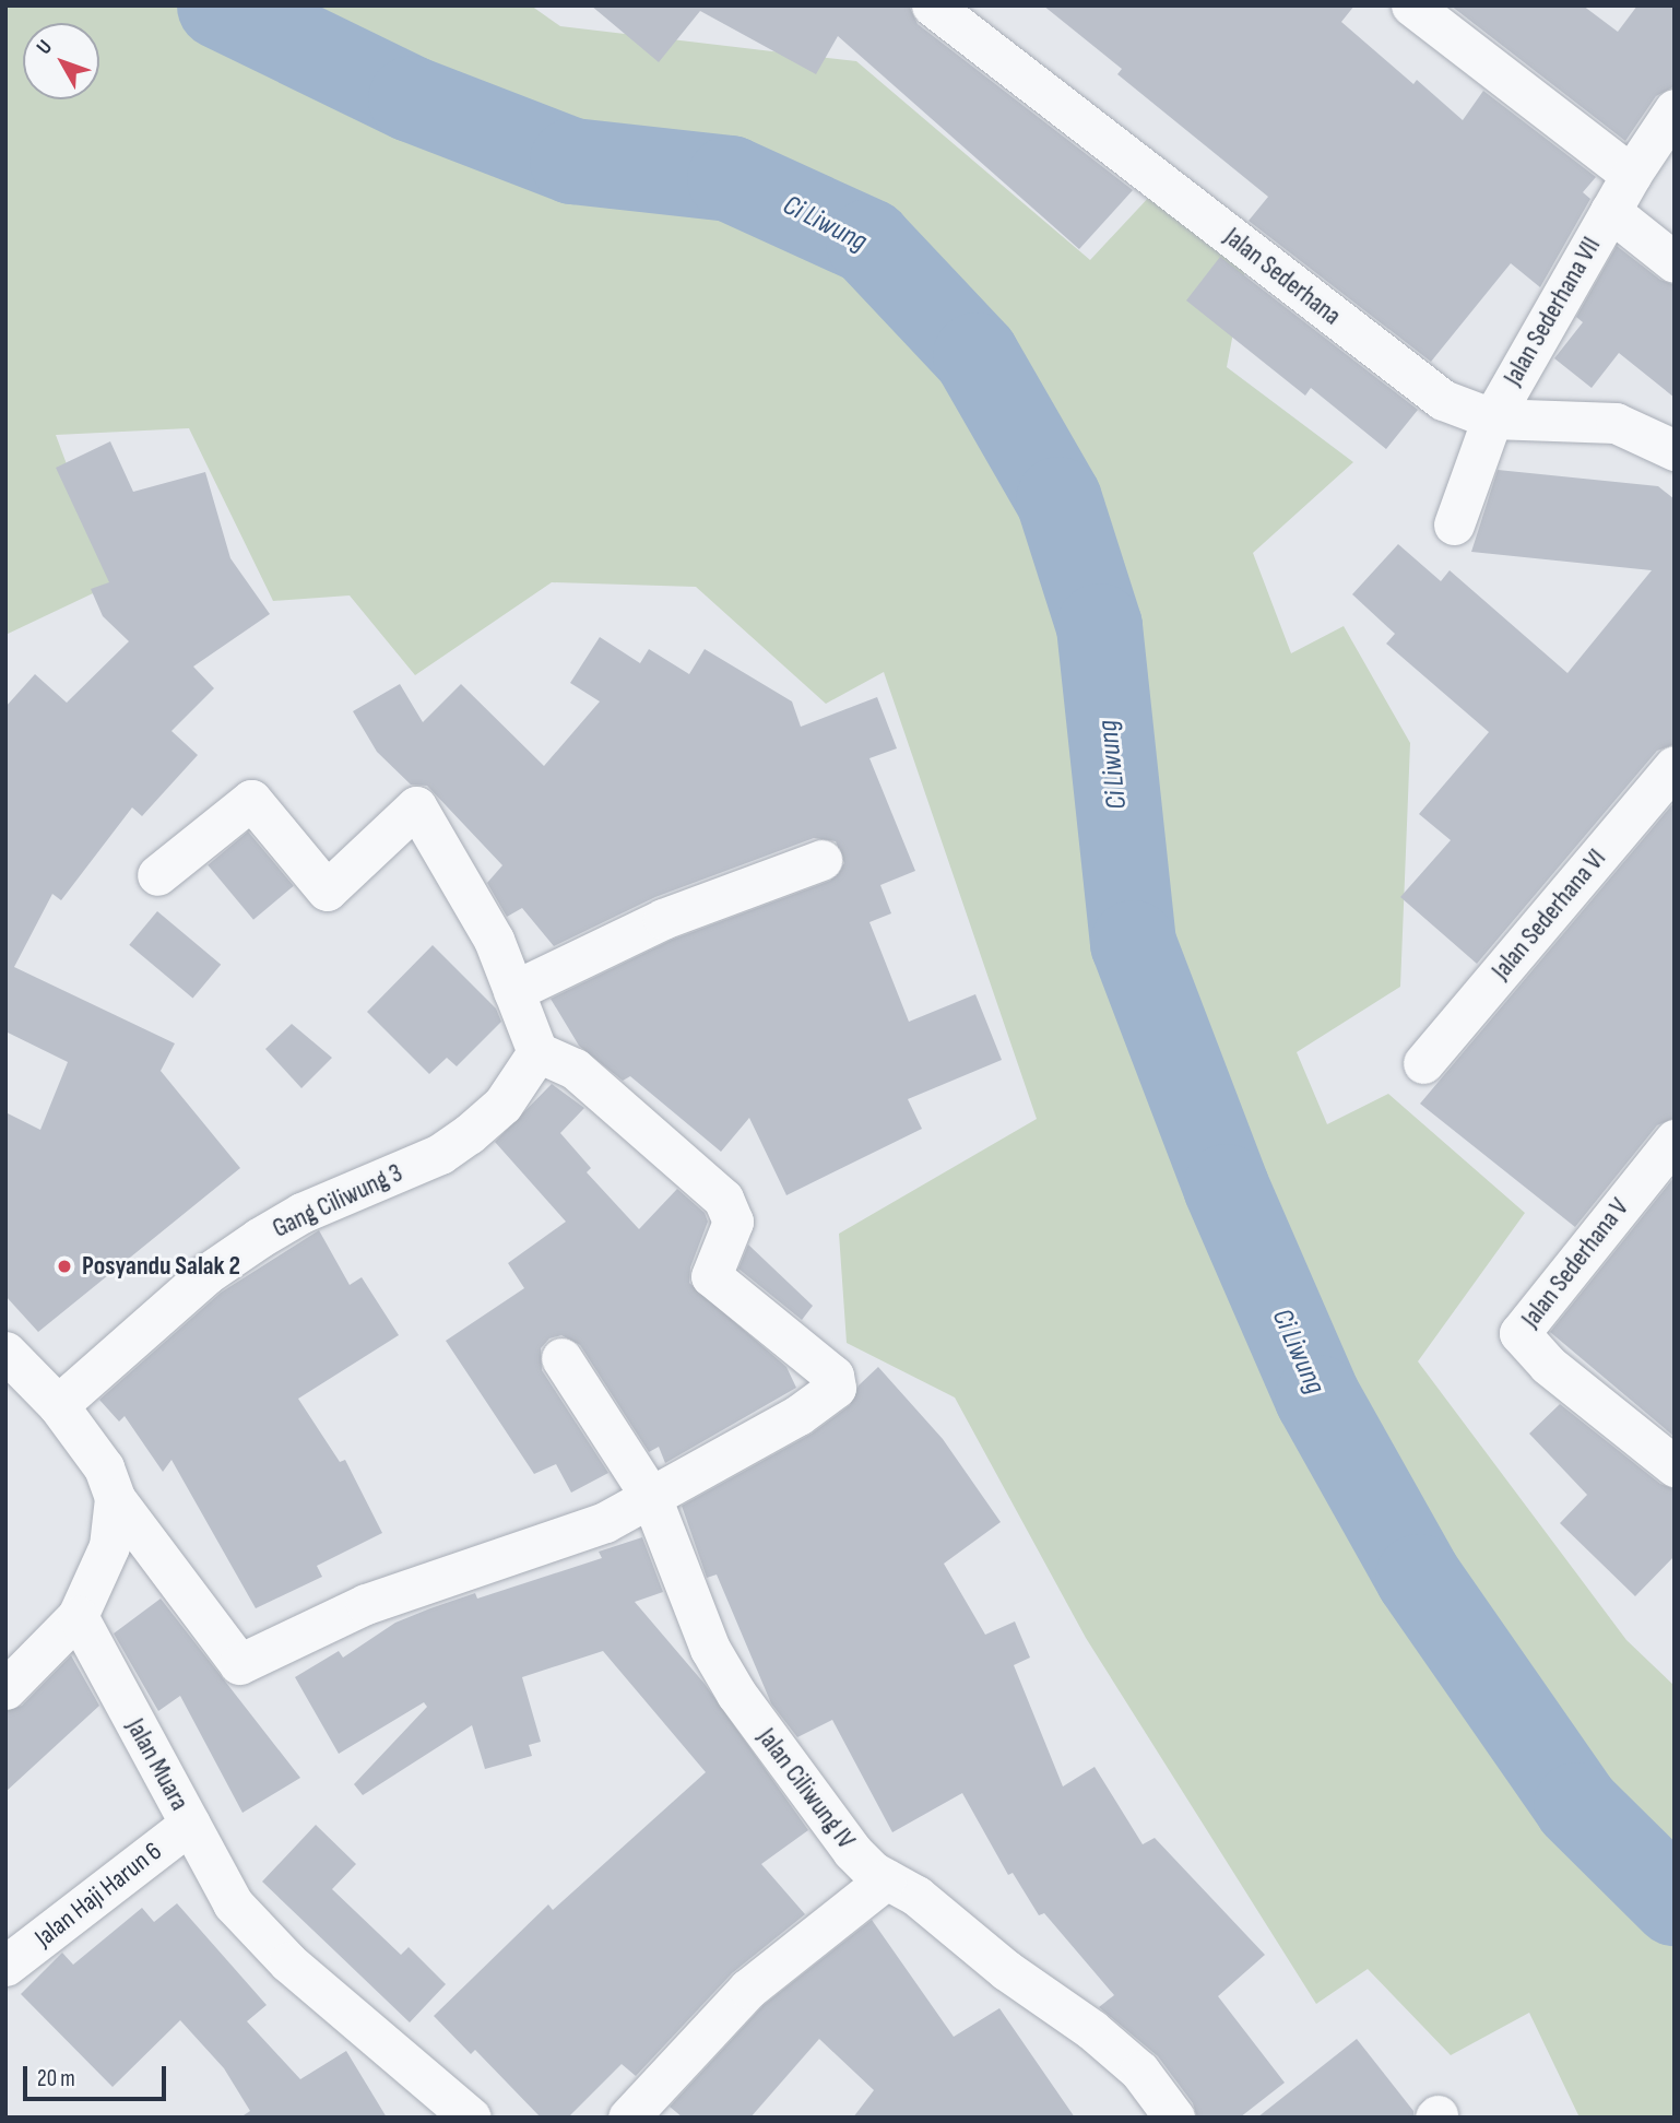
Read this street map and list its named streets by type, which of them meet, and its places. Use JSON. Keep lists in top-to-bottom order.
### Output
{
  "streets": {
    "street": [
      "Jalan Sederhana",
      "Jalan Sederhana VII",
      "Jalan Sederhana VI",
      "Gang Ciliwung 3",
      "Jalan Sederhana V",
      "Jalan Muara",
      "Jalan Ciliwung IV",
      "Jalan Haji Harun 6"
    ]
  },
  "crossings": [
    ["Jalan Sederhana", "Jalan Sederhana VII"],
    ["Jalan Muara", "Jalan Haji Harun 6"]
  ],
  "water": ["Ci Liwung"],
  "places": ["Posyandu Salak 2"],
  "scale_bar": "20 m",
  "north": "top left"
}
